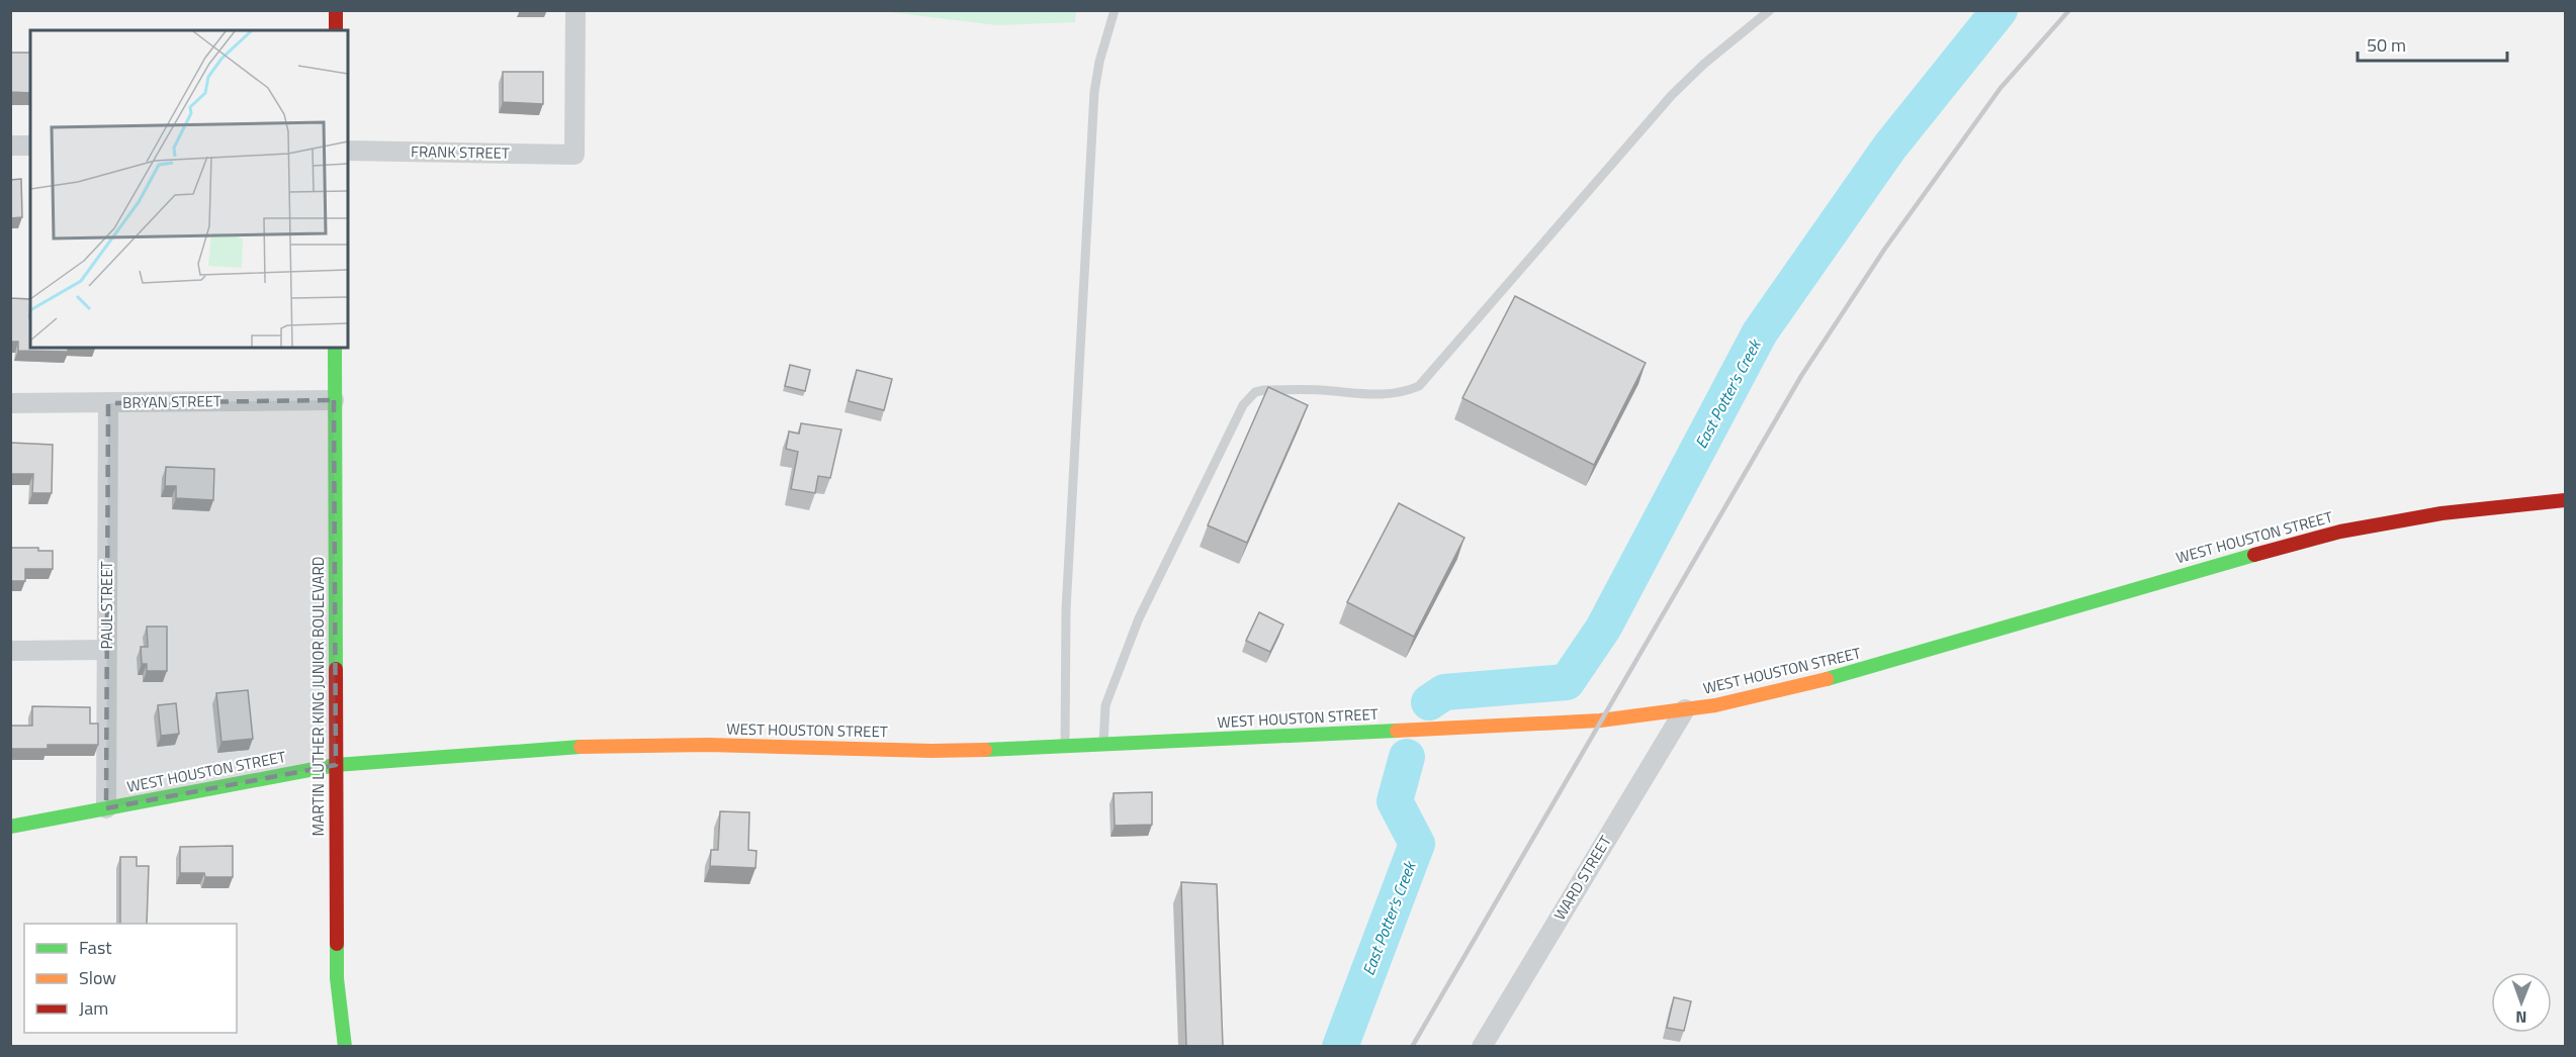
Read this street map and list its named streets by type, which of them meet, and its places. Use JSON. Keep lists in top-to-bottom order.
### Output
{
  "streets": {
    "street": [
      "FRANK STREET",
      "BRYAN STREET",
      "WEST HOUSTON STREET",
      "PAUL STREET",
      "MARTIN LUTHER KING JUNIOR BOULEVARD",
      "WARD STREET"
    ]
  },
  "crossings": [
    ["BRYAN STREET", "PAUL STREET"],
    ["BRYAN STREET", "MARTIN LUTHER KING JUNIOR BOULEVARD"],
    ["WEST HOUSTON STREET", "PAUL STREET"],
    ["WEST HOUSTON STREET", "MARTIN LUTHER KING JUNIOR BOULEVARD"],
    ["WEST HOUSTON STREET", "WARD STREET"]
  ],
  "water": ["East Potter's Creek"],
  "legend": ["Fast", "Slow", "Jam"],
  "scale_bar": "50 m",
  "north": "bottom"
}
